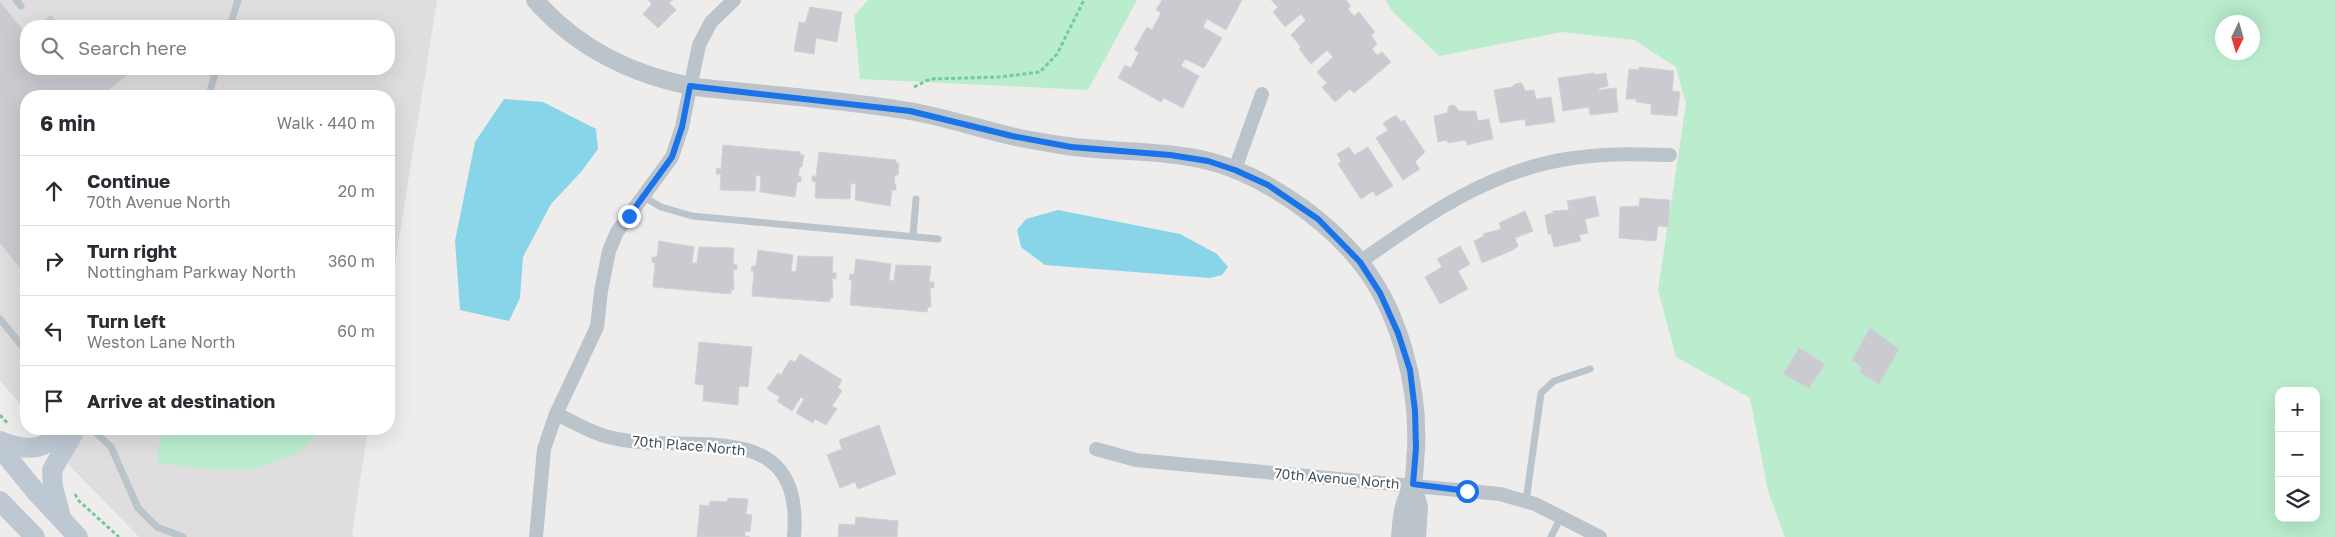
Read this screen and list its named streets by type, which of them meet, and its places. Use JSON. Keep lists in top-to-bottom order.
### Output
{
  "streets": {
    "street": ["70th Place North", "70th Avenue North"]
  },
  "north": "bottom",
  "page": {
    "search": "Search here",
    "heading": ["6 min", "Walk · 440 m"],
    "list": [
      ["Continue", "70th Avenue North", "20 m"],
      ["Turn right", "Nottingham Parkway North", "360 m"],
      ["Turn left", "Weston Lane North", "60 m"],
      "Arrive at destination"
    ],
    "map_buttons": ["+", "−"]
  }
}
